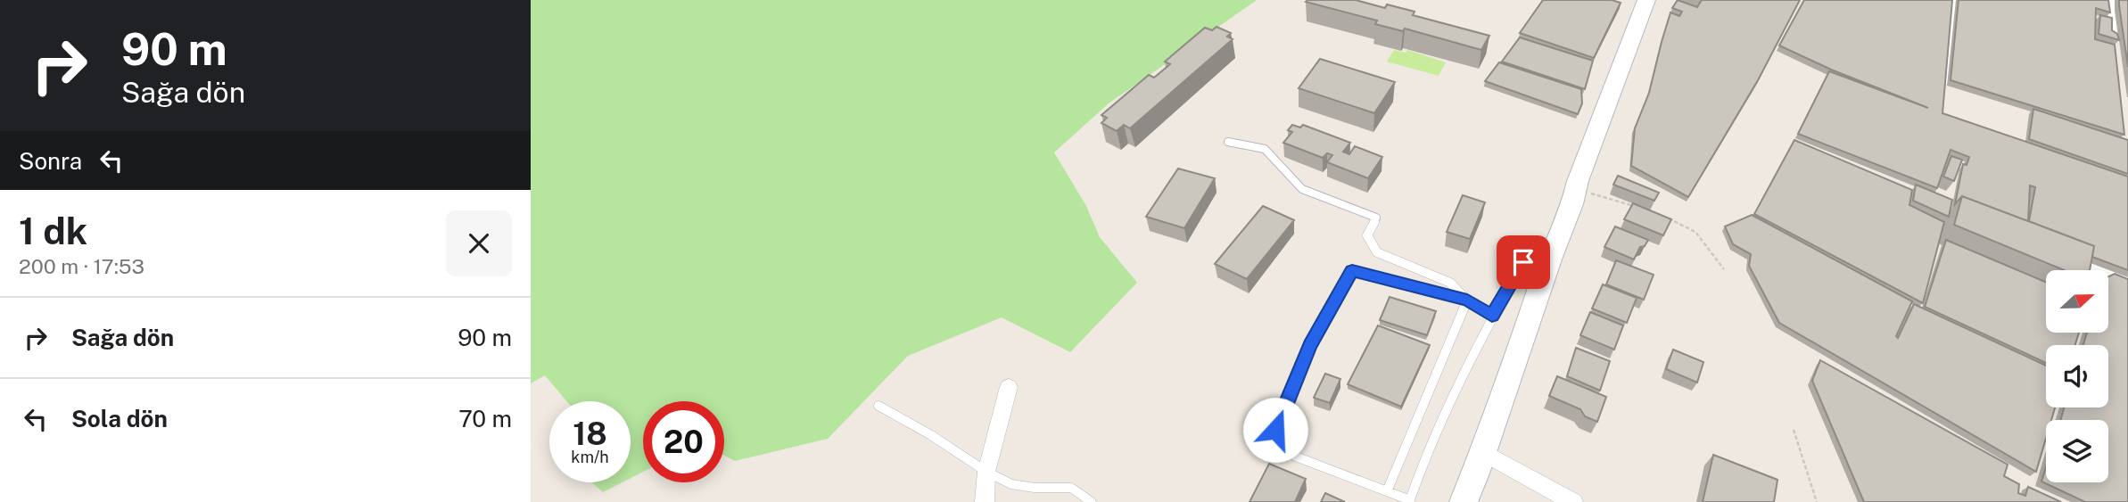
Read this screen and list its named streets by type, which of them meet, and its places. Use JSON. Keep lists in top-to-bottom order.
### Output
{
  "north": "right",
  "page": {
    "turn": ["90 m", "Sağa dön"],
    "then": "Sonra",
    "heading": ["1 dk", "200 m · 17:53"],
    "list": [
      {
        "name": "Sağa dön",
        "value": "90 m"
      },
      {
        "name": "Sola dön",
        "value": "70 m"
      }
    ],
    "speed": "18 km/h",
    "limit": "20"
  }
}
